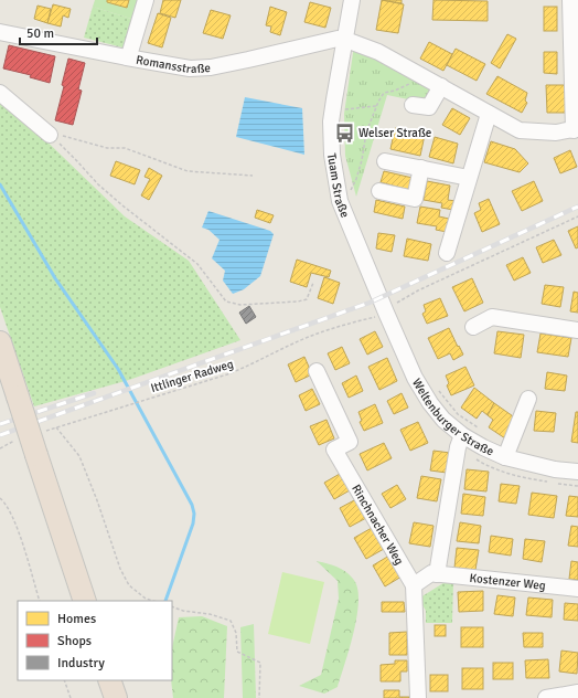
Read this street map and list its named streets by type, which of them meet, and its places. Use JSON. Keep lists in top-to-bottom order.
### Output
{
  "streets": {
    "street": [
      "Romansstraße",
      "Tuam Straße",
      "Weltenburger Straße",
      "Rinchnacher Weg",
      "Kostenzer Weg"
    ],
    "path": ["Ittlinger Radweg"]
  },
  "crossings": [
    ["Romansstraße", "Tuam Straße"],
    ["Tuam Straße", "Ittlinger Radweg"],
    ["Tuam Straße", "Weltenburger Straße"],
    ["Ittlinger Radweg", "Weltenburger Straße"],
    ["Rinchnacher Weg", "Kostenzer Weg"]
  ],
  "places": {
    "bus stop": ["Welser Straße"]
  },
  "legend": ["Homes", "Shops", "Industry"],
  "scale_bar": "50 m"
}
